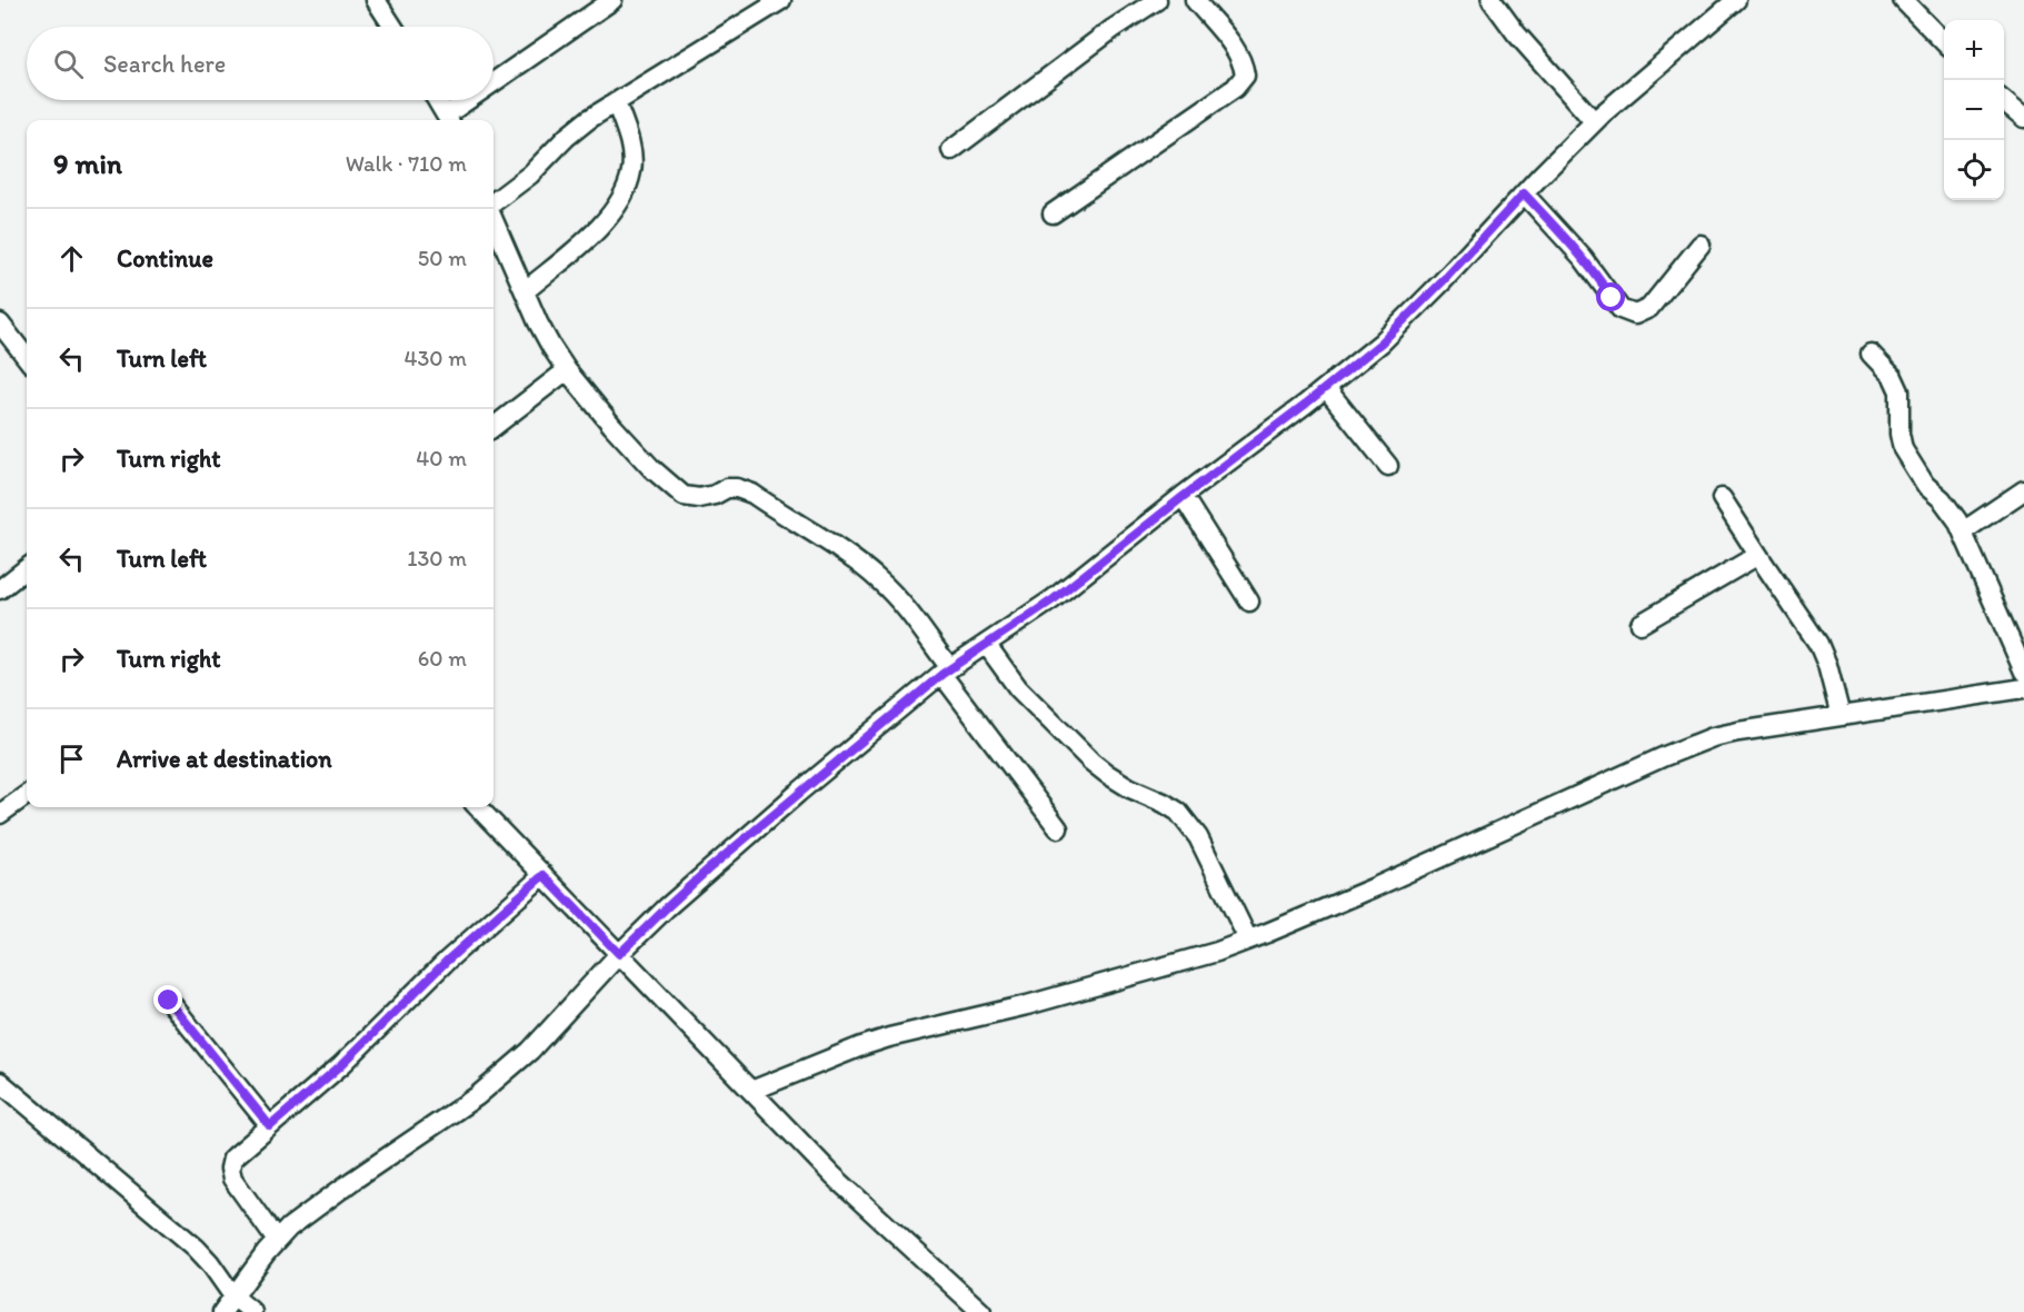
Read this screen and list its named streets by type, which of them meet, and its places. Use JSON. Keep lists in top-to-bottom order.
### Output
{
  "page": {
    "map_buttons": ["+", "−"],
    "search": "Search here",
    "heading": ["9 min", "Walk · 710 m"],
    "list": [
      ["Continue", "50 m"],
      ["Turn left", "430 m"],
      ["Turn right", "40 m"],
      ["Turn left", "130 m"],
      ["Turn right", "60 m"],
      "Arrive at destination"
    ]
  }
}
